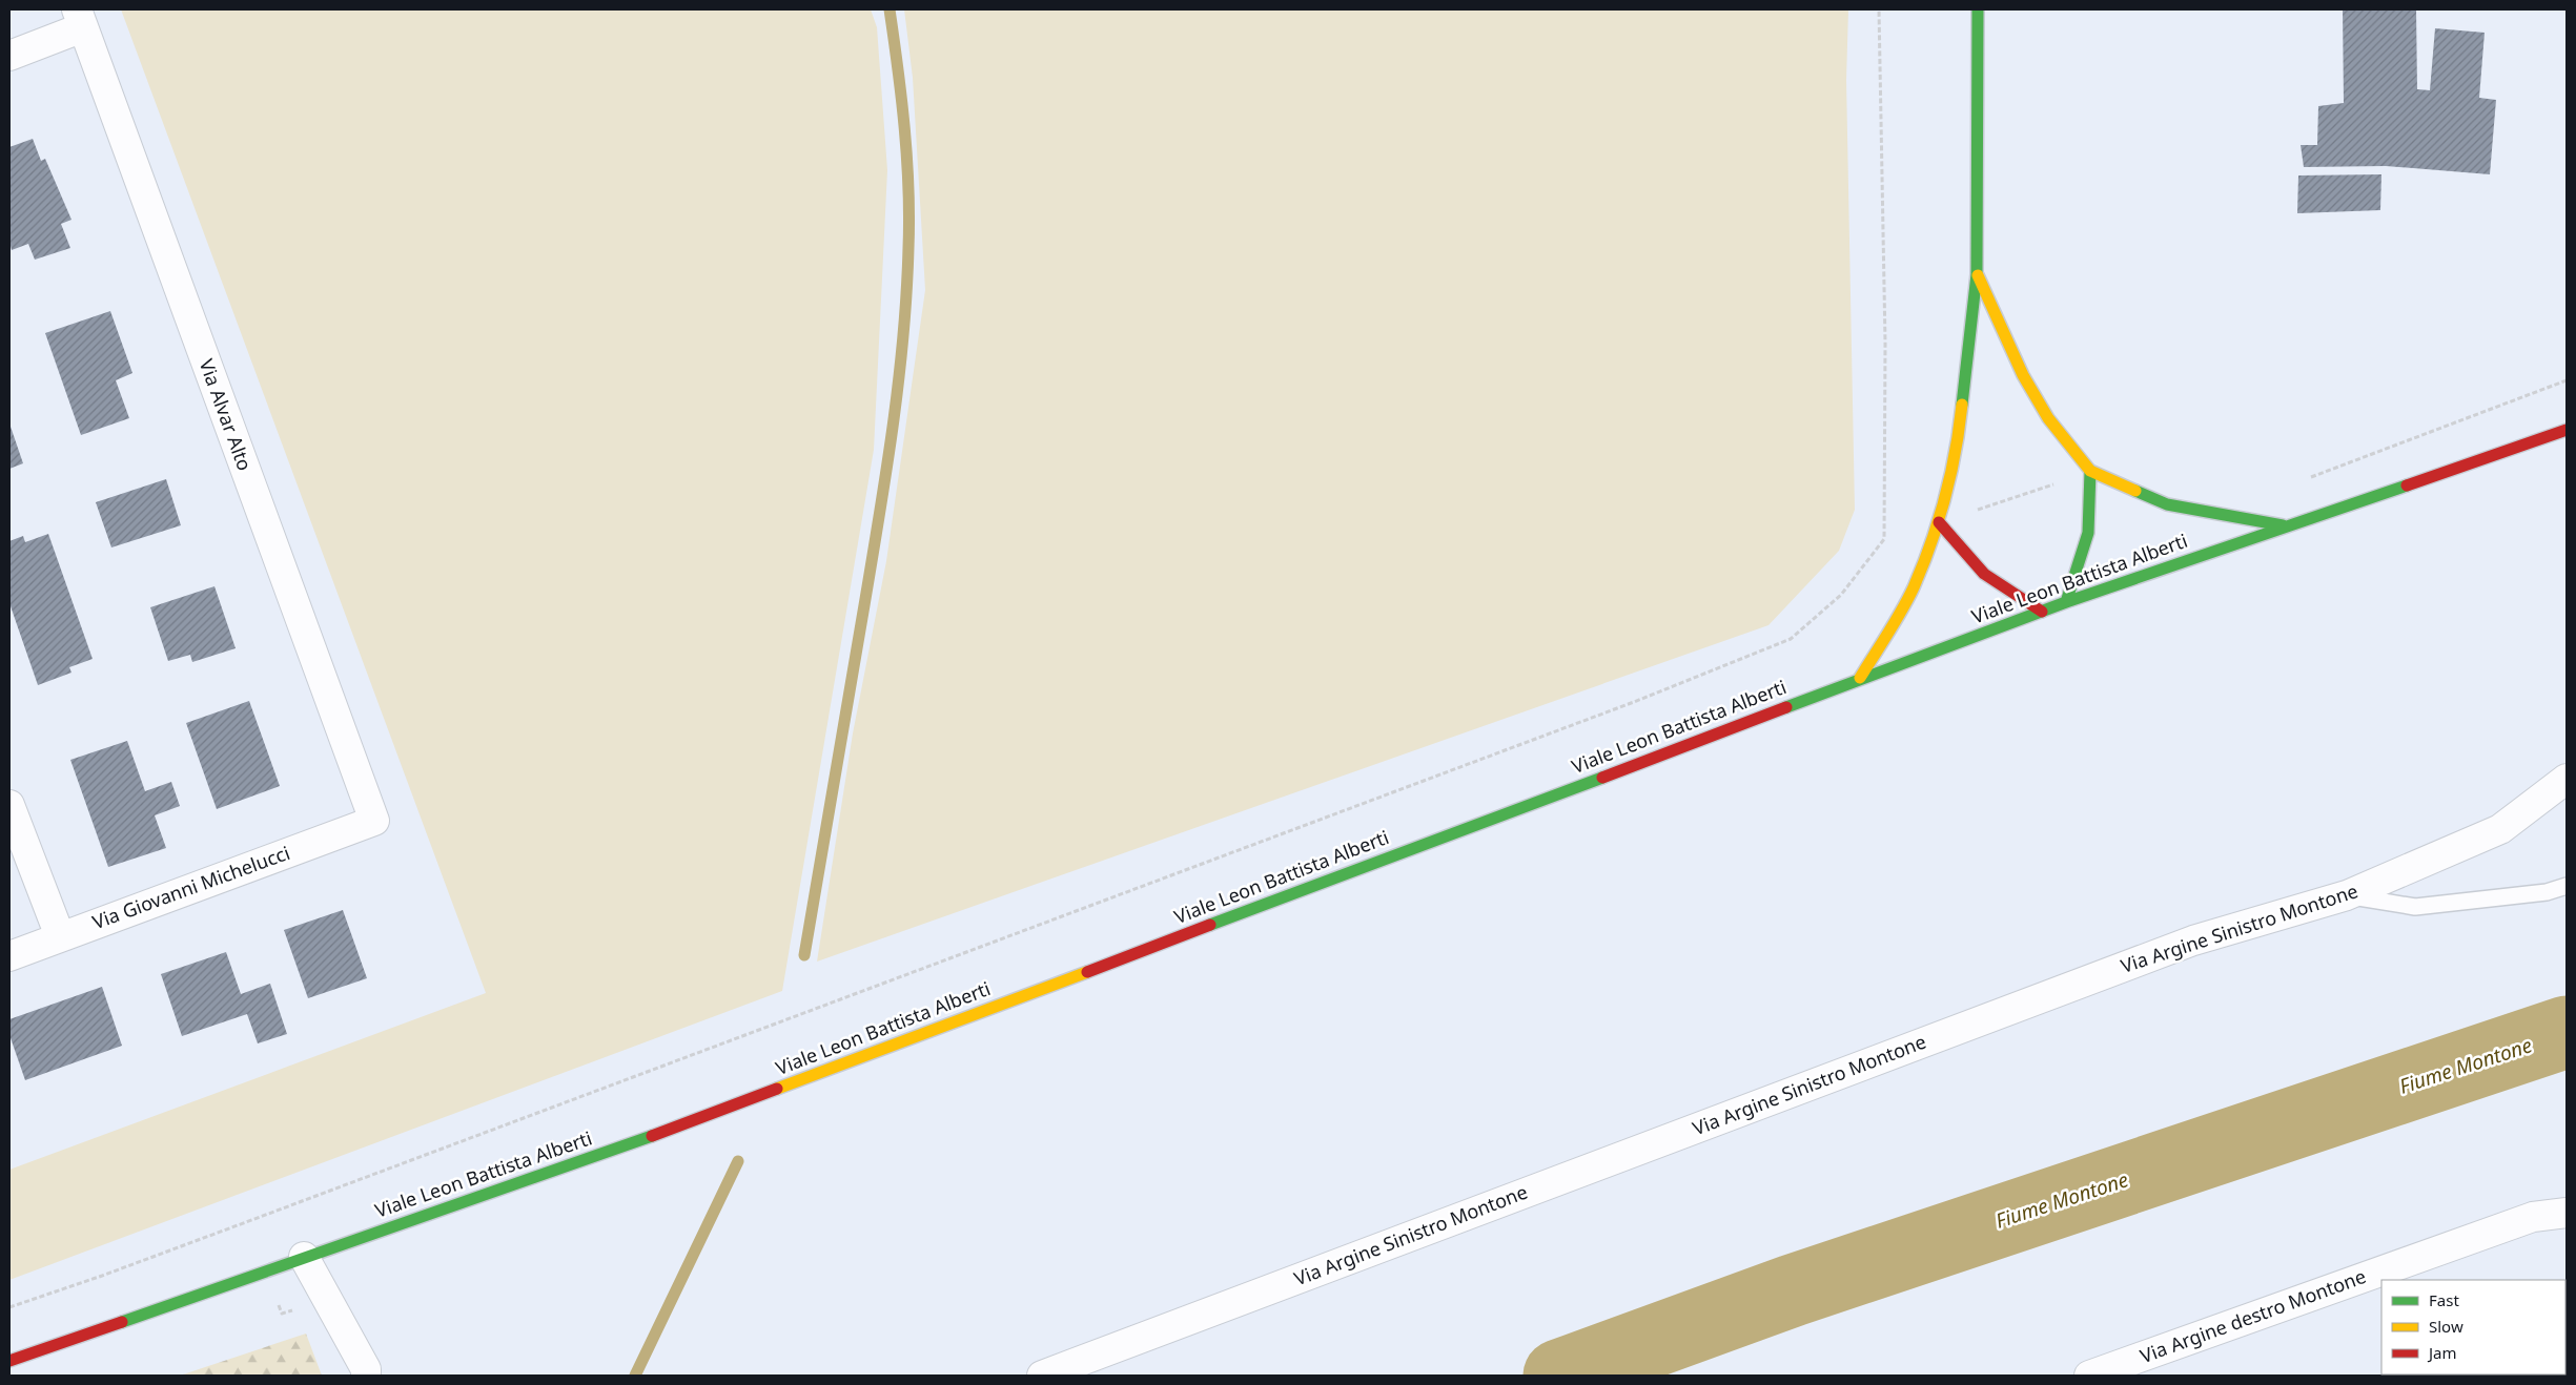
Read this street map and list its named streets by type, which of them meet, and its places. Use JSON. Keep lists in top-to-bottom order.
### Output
{
  "streets": {
    "main road": ["Viale Leon Battista Alberti"],
    "street": [
      "Via Alvar Alto",
      "Via Giovanni Michelucci",
      "Via Argine Sinistro Montone",
      "Via Argine destro Montone"
    ]
  },
  "crossings": [
    ["Via Alvar Alto", "Via Giovanni Michelucci"]
  ],
  "water": ["Fiume Montone"],
  "legend": ["Fast", "Slow", "Jam"]
}
